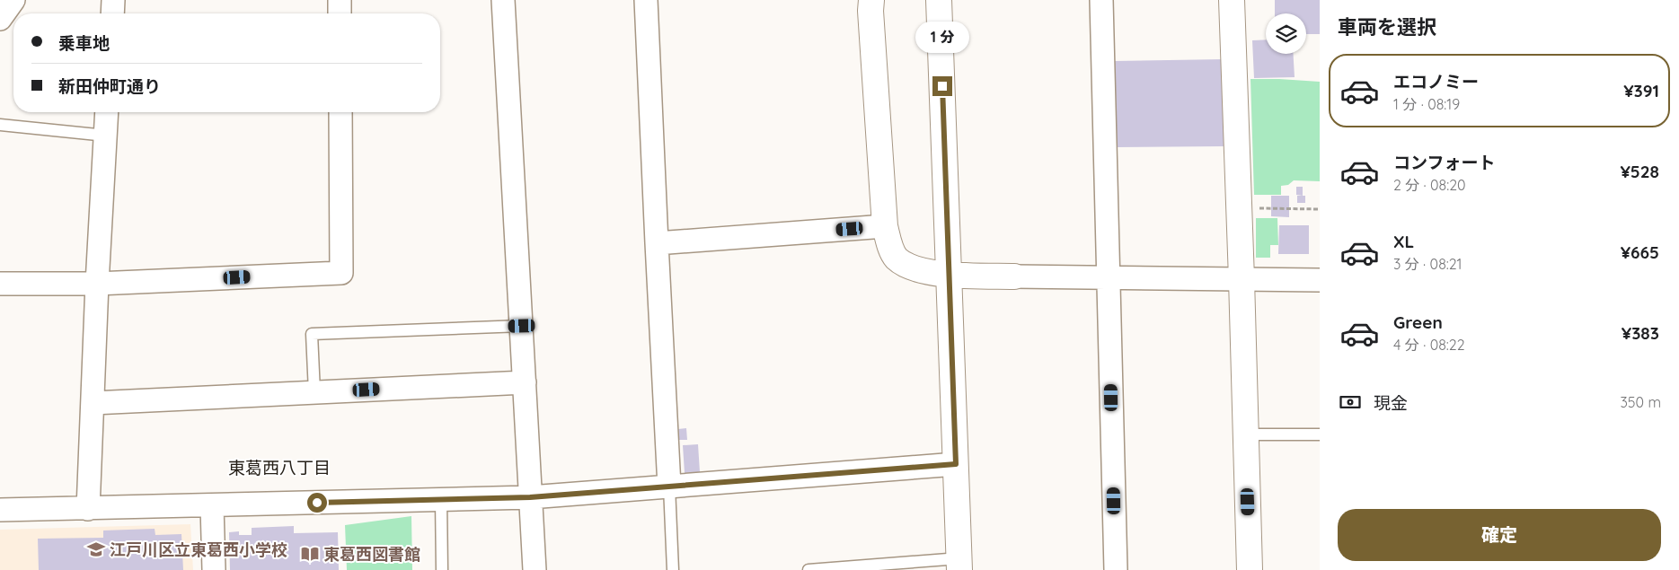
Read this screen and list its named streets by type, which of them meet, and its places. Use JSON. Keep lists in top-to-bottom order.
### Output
{
  "districts": ["東葛西八丁目"],
  "places": {
    "school or university": ["江戸川区立東葛西小学校"],
    "library": ["東葛西図書館"]
  },
  "page": {
    "heading": "車両を選択",
    "banner": ["乗車地", "新田仲町通り"],
    "bubble": "1 分",
    "list": [
      {
        "name": "エコノミー",
        "note": "1 分 · 08:19",
        "value": "¥391"
      },
      {
        "name": "コンフォート",
        "note": "2 分 · 08:20",
        "value": "¥528"
      },
      {
        "name": "XL",
        "note": "3 分 · 08:21",
        "value": "¥665"
      },
      {
        "name": "Green",
        "note": "4 分 · 08:22",
        "value": "¥383"
      }
    ],
    "pay": ["現金", "350 m"],
    "buttons": "確定"
  }
}
